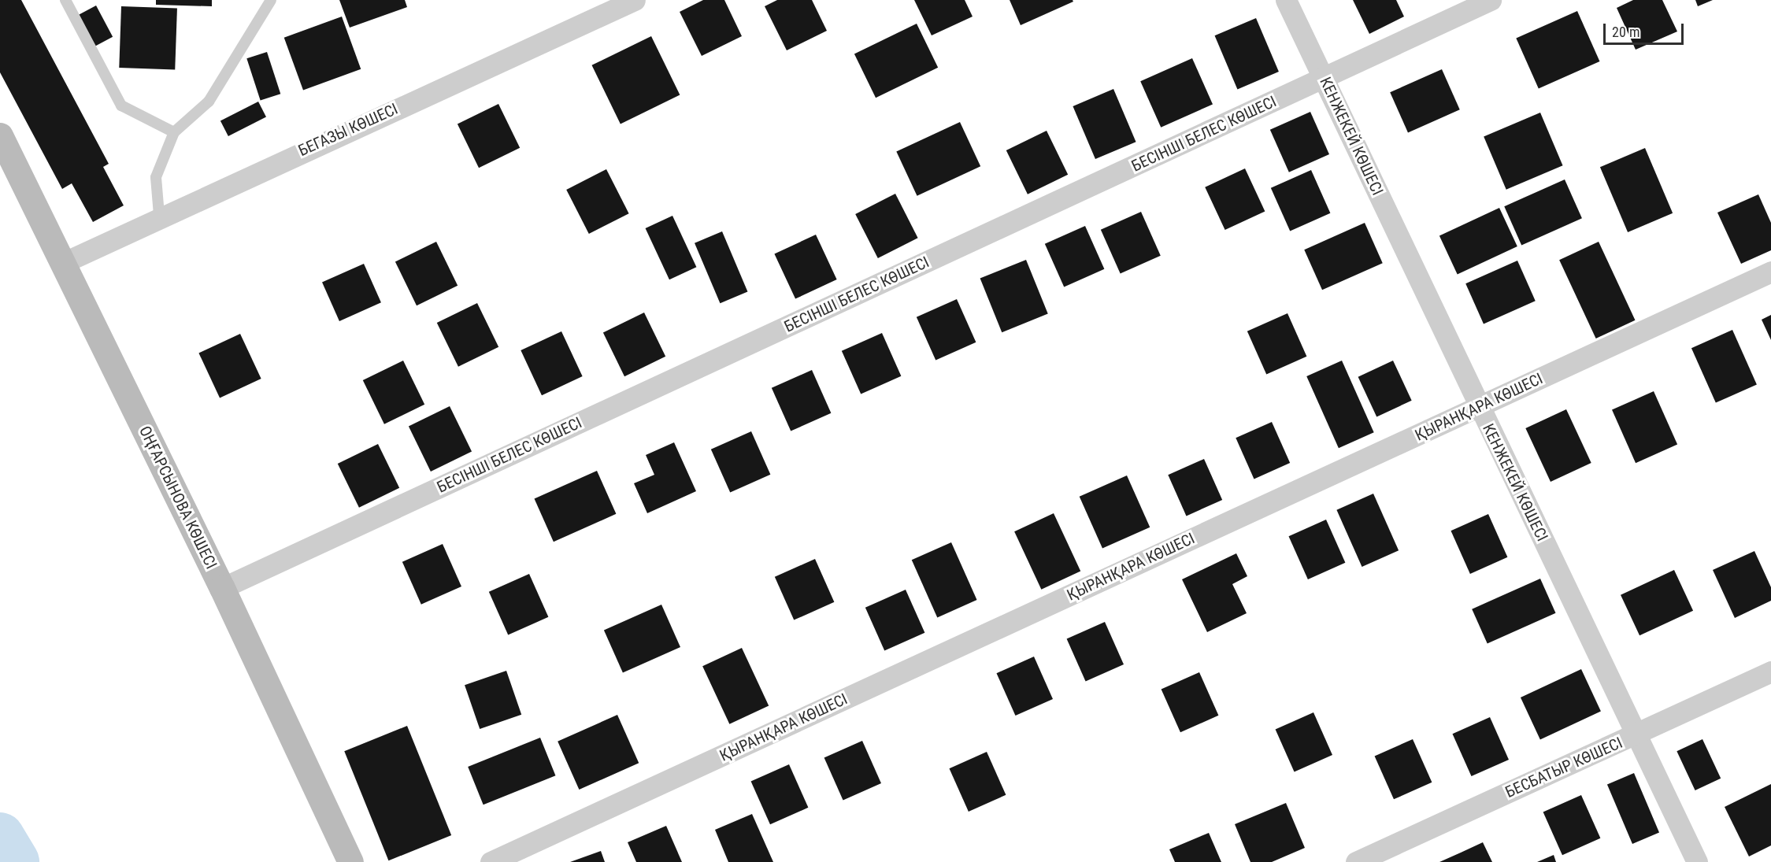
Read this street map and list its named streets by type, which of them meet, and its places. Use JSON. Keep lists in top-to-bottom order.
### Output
{
  "streets": {
    "main road": ["ОҢҒАРСЫНОВА КӨШЕСІ"],
    "street": [
      "БЕГАЗЫ КӨШЕСІ",
      "БЕСІНШІ БЕЛЕС КӨШЕСІ",
      "КЕНЖЕКЕЙ КӨШЕСІ",
      "ҚЫРАНҚАРА КӨШЕСІ",
      "БЕСБАТЫР КӨШЕСІ"
    ]
  },
  "crossings": [
    ["БЕГАЗЫ КӨШЕСІ", "ОҢҒАРСЫНОВА КӨШЕСІ"],
    ["БЕСІНШІ БЕЛЕС КӨШЕСІ", "КЕНЖЕКЕЙ КӨШЕСІ"],
    ["БЕСІНШІ БЕЛЕС КӨШЕСІ", "ОҢҒАРСЫНОВА КӨШЕСІ"],
    ["КЕНЖЕКЕЙ КӨШЕСІ", "ҚЫРАНҚАРА КӨШЕСІ"],
    ["КЕНЖЕКЕЙ КӨШЕСІ", "БЕСБАТЫР КӨШЕСІ"]
  ],
  "scale_bar": "20 m"
}
